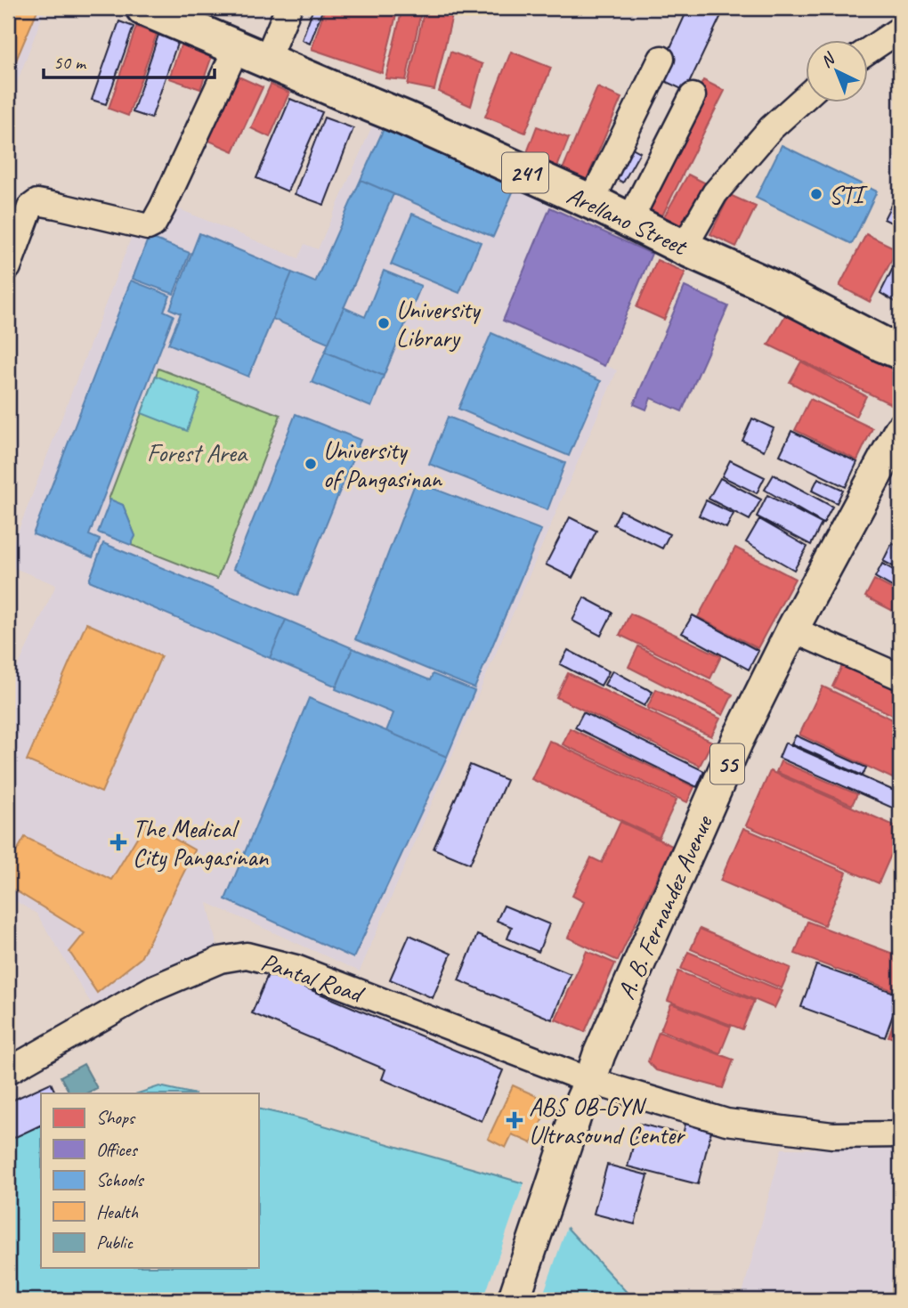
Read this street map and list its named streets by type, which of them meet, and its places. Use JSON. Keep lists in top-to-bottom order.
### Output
{
  "streets": {
    "highway": ["241", "Arellano Street"],
    "main road": ["55", "A. B. Fernandez Avenue"],
    "street": ["Pantal Road"]
  },
  "crossings": [
    ["A. B. Fernandez Avenue", "Pantal Road"]
  ],
  "parks": ["Forest Area"],
  "places": {
    "other": ["STI", "University Library", "University of Pangasinan"],
    "health": ["The Medical City Pangasinan", "ABS OB-GYN Ultrasound Center"]
  },
  "legend": [
    "Shops",
    "Offices",
    "Schools",
    "Health",
    "Public"
  ],
  "scale_bar": "50 m",
  "north": "top left"
}
